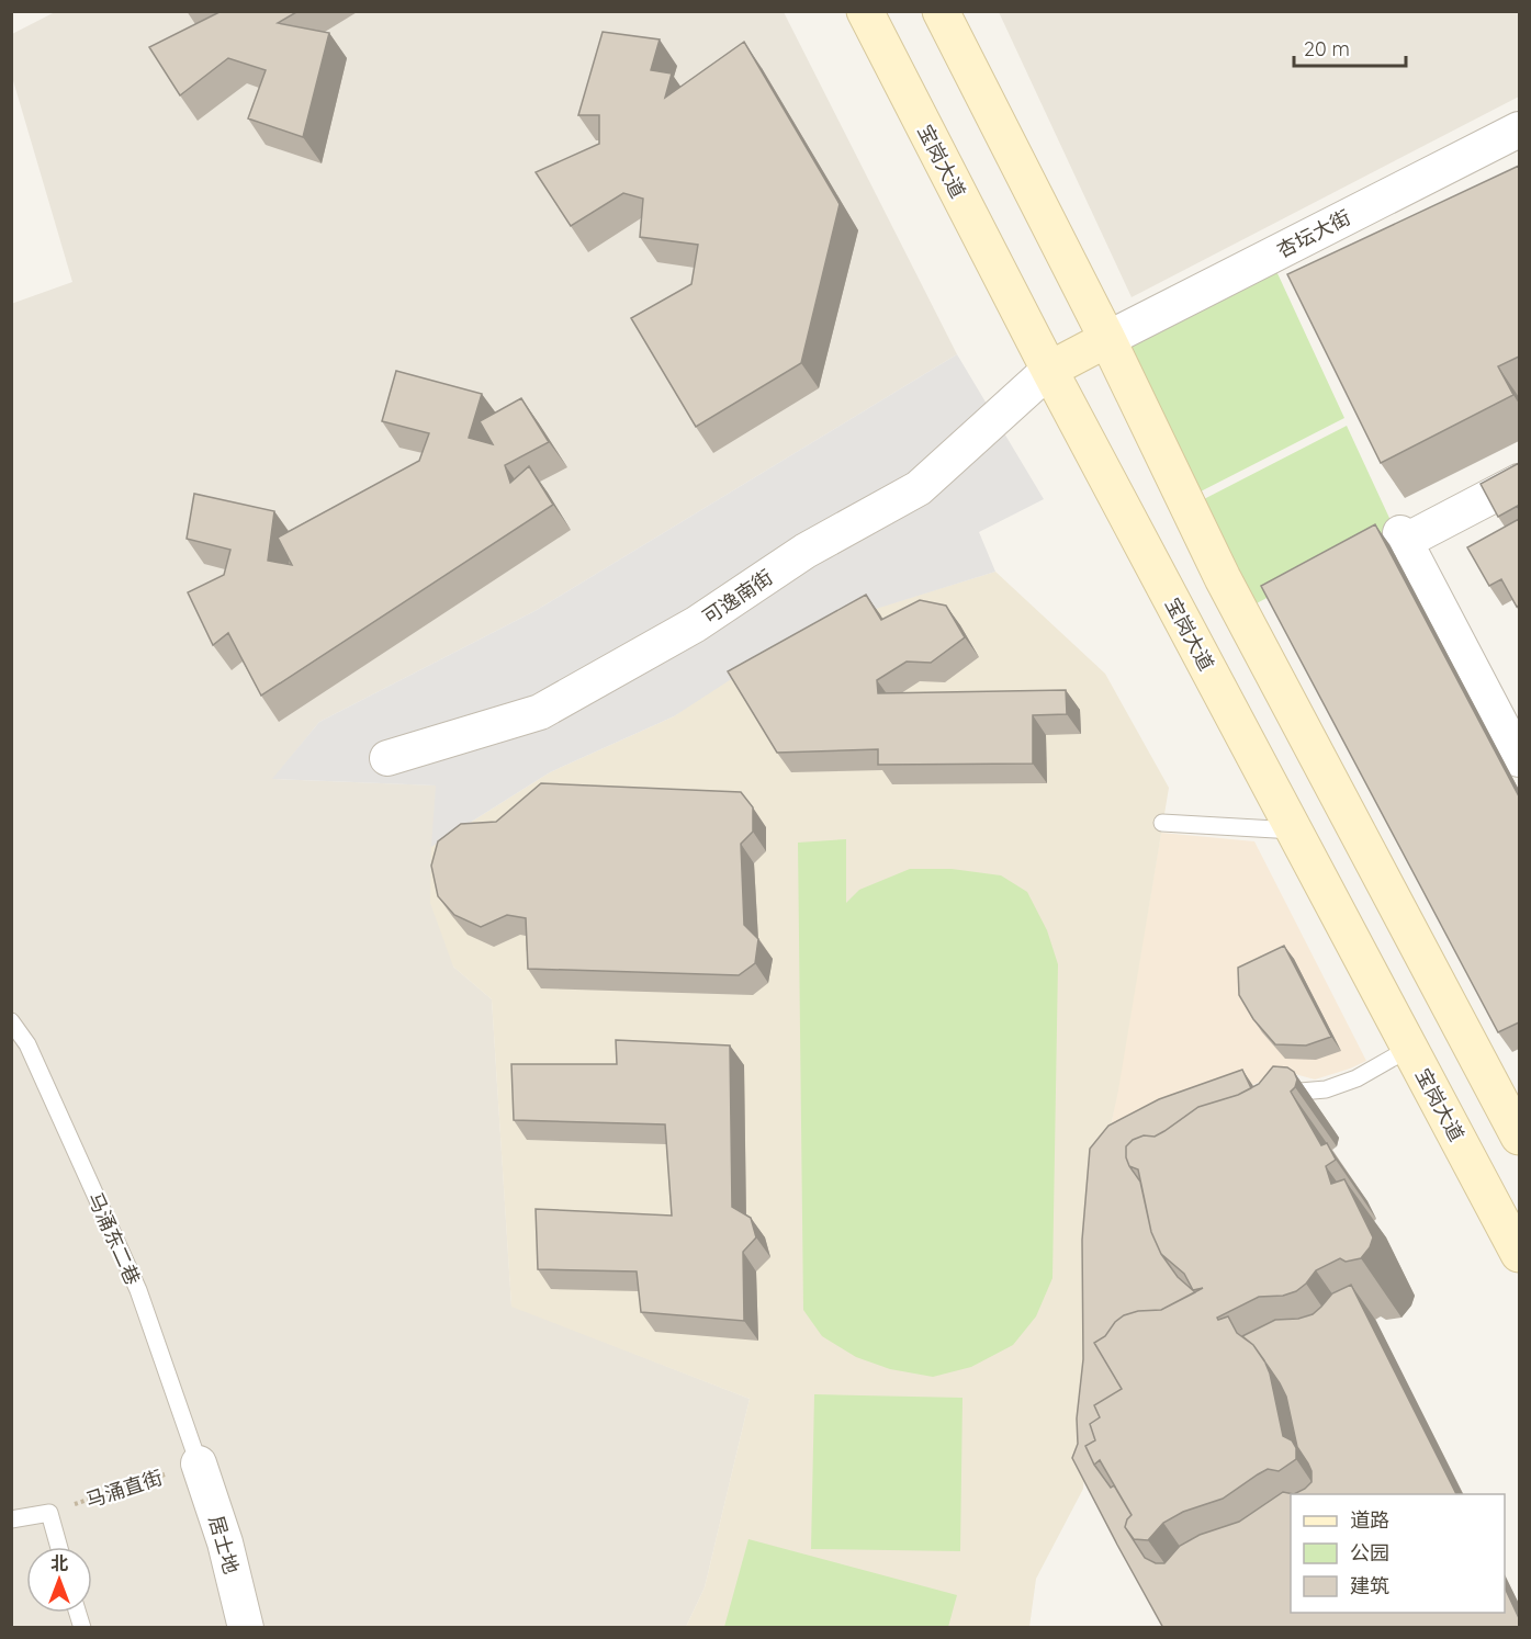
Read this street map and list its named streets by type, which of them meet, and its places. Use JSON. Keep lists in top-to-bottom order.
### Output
{
  "streets": {
    "main road": ["宝岗大道"],
    "street": ["杏坛大街", "可逸南街", "居士地"],
    "lane": ["马涌东二巷"],
    "path": ["马涌直街"]
  },
  "crossings": [
    ["宝岗大道", "可逸南街"],
    ["马涌东二巷", "马涌直街"],
    ["马涌东二巷", "居士地"],
    ["马涌直街", "居士地"]
  ],
  "legend": ["道路", "公园", "建筑"],
  "scale_bar": "20 m",
  "north": "top"
}
